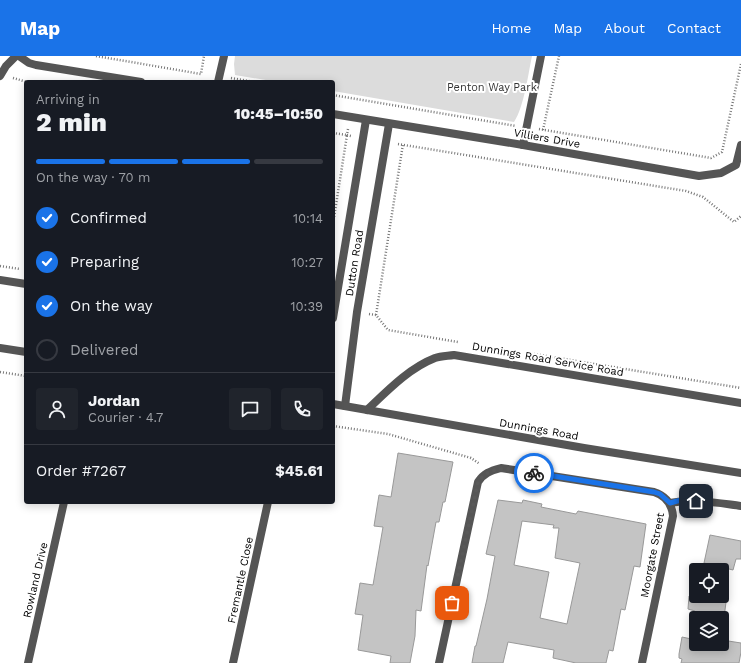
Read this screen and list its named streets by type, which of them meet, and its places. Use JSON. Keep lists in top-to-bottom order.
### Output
{
  "streets": {
    "street": [
      "Villiers Drive",
      "Dutton Road",
      "Dunnings Road Service Road",
      "Dunnings Road",
      "Moorgate Street",
      "Rowland Drive",
      "Fremantle Close"
    ]
  },
  "crossings": [
    ["Villiers Drive", "Dutton Road"],
    ["Dutton Road", "Dunnings Road"],
    ["Dunnings Road Service Road", "Dunnings Road"]
  ],
  "parks": ["Penton Way Park"],
  "page": {
    "header": "Map",
    "nav": [
      "Home",
      "Map",
      "About",
      "Contact"
    ],
    "heading": ["2 min", "Arriving in", "10:45–10:50"],
    "panel": [
      "Jordan",
      "Courier · 4.7",
      "Order #7267",
      "$45.61"
    ],
    "bar": "On the way · 70 m",
    "list": [
      ["Confirmed", "10:14"],
      ["Preparing", "10:27"],
      ["On the way", "10:39"],
      "Delivered"
    ]
  }
}
